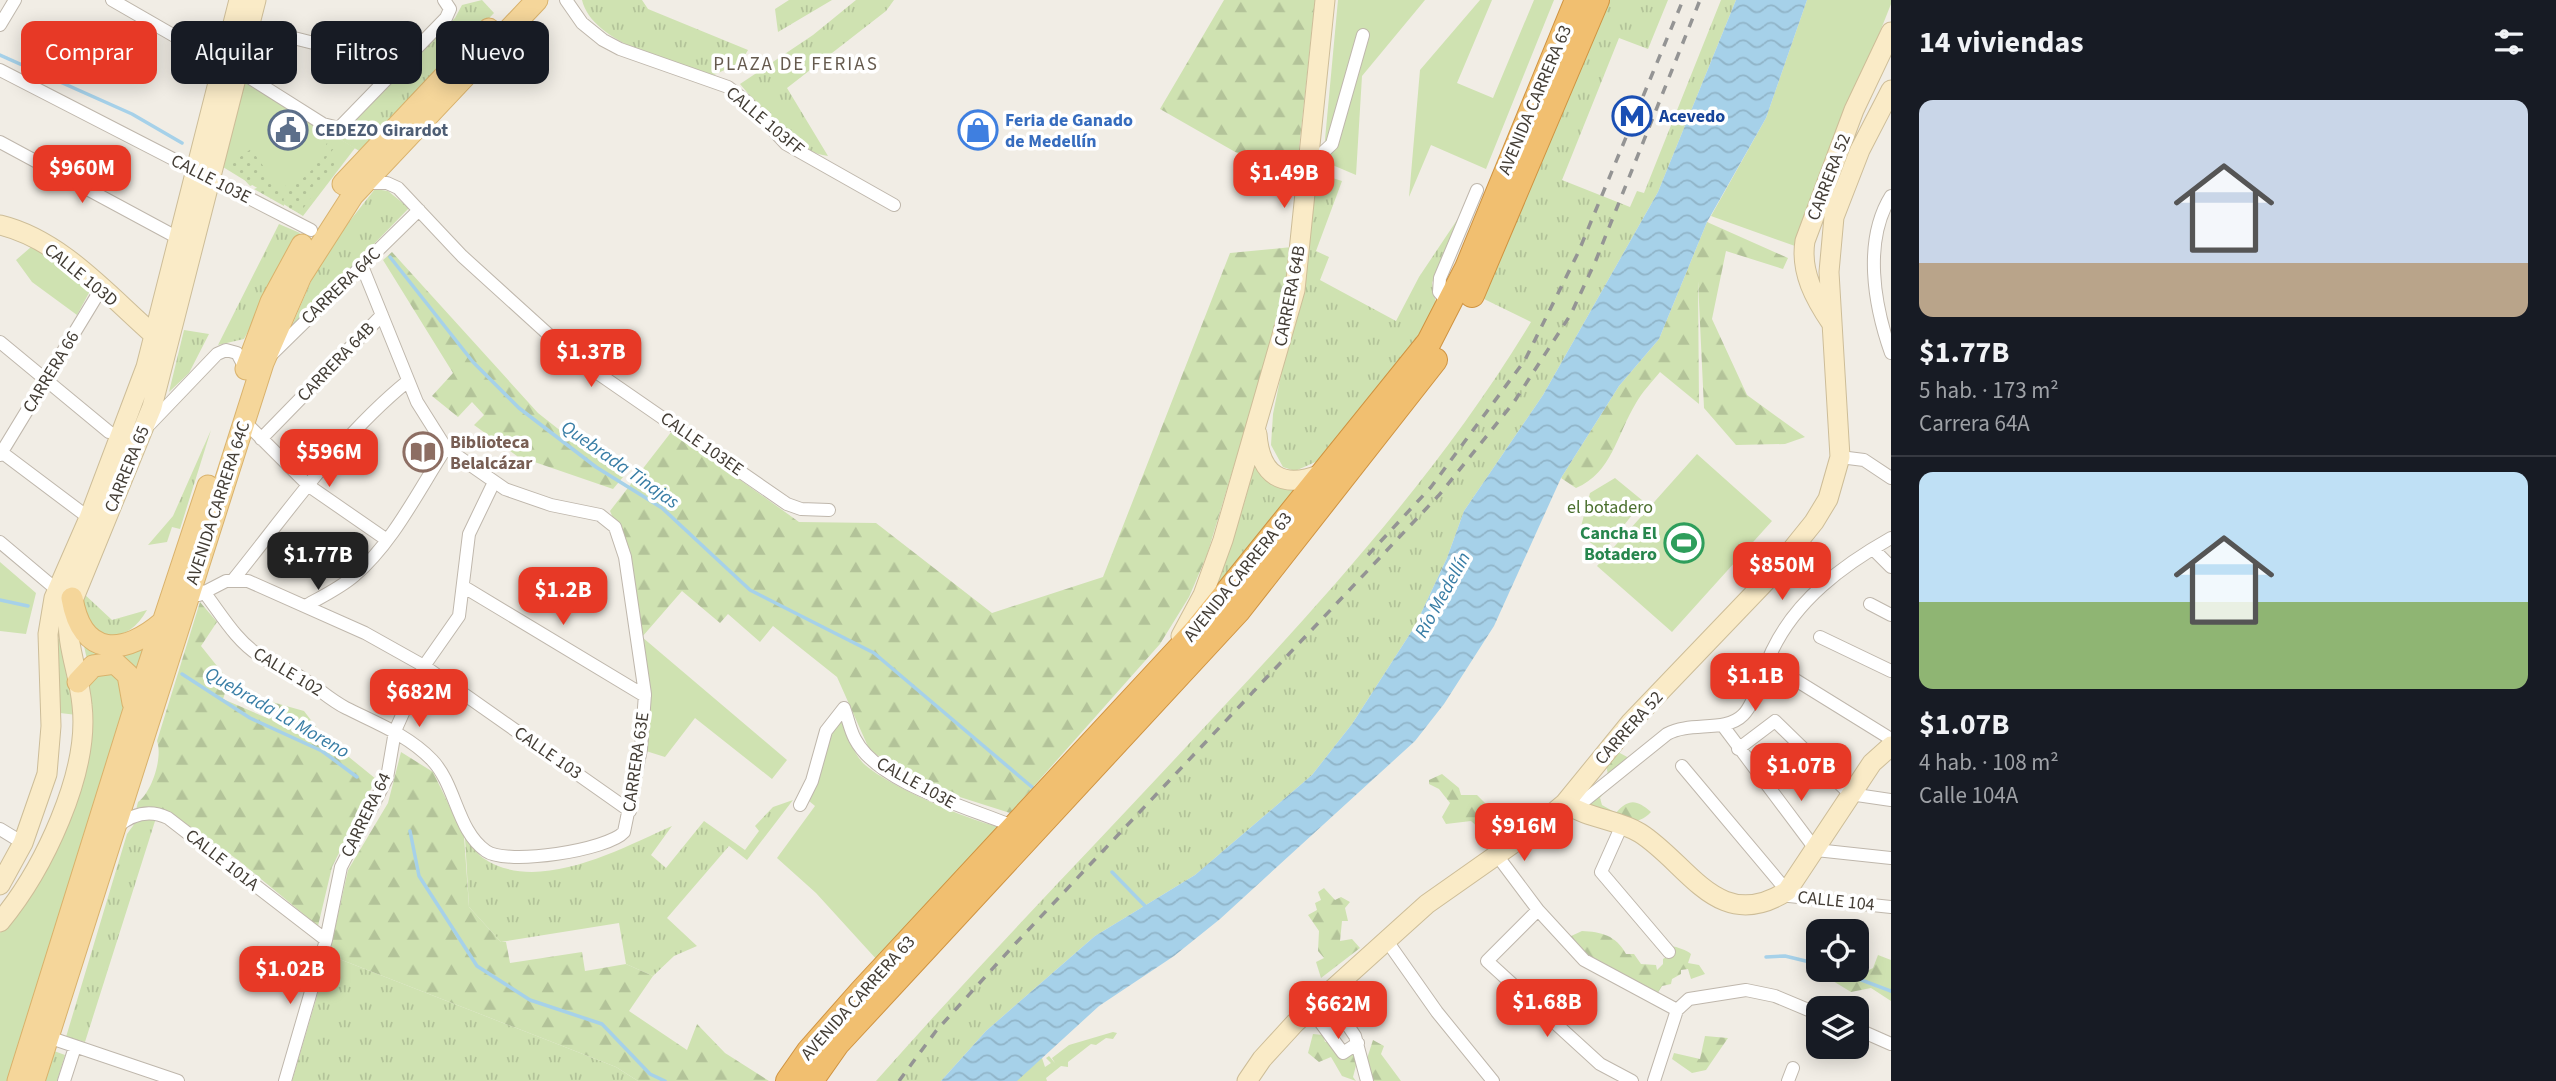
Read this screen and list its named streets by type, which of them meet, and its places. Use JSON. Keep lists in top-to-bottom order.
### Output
{
  "streets": {
    "highway": ["AVENIDA CARRERA 63"],
    "main road": [
      "CARRERA 52",
      "CALLE 103D",
      "CARRERA 64B",
      "CARRERA 65",
      "AVENIDA CARRERA 64C"
    ],
    "street": [
      "CALLE 103FF",
      "CALLE 103E",
      "CARRERA 64C",
      "CARRERA 66",
      "CALLE 103EE",
      "CALLE 102",
      "CALLE 103",
      "CARRERA 63E",
      "CARRERA 64",
      "CALLE 101A",
      "CALLE 104"
    ]
  },
  "crossings": [
    ["AVENIDA CARRERA 63", "CALLE 103E"],
    ["AVENIDA CARRERA 63", "CARRERA 64B"],
    ["CALLE 103E", "CARRERA 65"],
    ["CALLE 103E", "AVENIDA CARRERA 64C"],
    ["CALLE 103D", "CARRERA 66"],
    ["CALLE 103D", "CARRERA 65"],
    ["CARRERA 64C", "CALLE 103EE"],
    ["CARRERA 64C", "AVENIDA CARRERA 64C"],
    ["AVENIDA CARRERA 64C", "CALLE 102"],
    ["AVENIDA CARRERA 64C", "CALLE 101A"],
    ["CALLE 102", "CARRERA 63E"],
    ["CALLE 102", "CARRERA 64"],
    ["CALLE 103", "CARRERA 63E"],
    ["CALLE 103", "CARRERA 64"],
    ["CARRERA 63E", "CARRERA 64"],
    ["CARRERA 64", "CALLE 101A"]
  ],
  "districts": ["PLAZA DE FERIAS"],
  "water": ["Quebrada Tinajas", "Río Medellín", "Quebrada La Moreno"],
  "parks": ["el botadero"],
  "places": {
    "metro station": ["Acevedo"],
    "public building": ["CEDEZO Girardot"],
    "shop": ["Feria de Ganado de Medellín"],
    "library": ["Biblioteca Belalcázar"],
    "sports": ["Cancha El Botadero"]
  },
  "page": {
    "heading": "14 viviendas",
    "chip": [
      "Comprar",
      "Alquilar",
      "Filtros",
      "Nuevo"
    ],
    "list": [
      {
        "name": "$1.77B",
        "note": "5 hab. · 173 m² · Carrera 64A"
      },
      {
        "name": "$1.07B",
        "note": "4 hab. · 108 m² · Calle 104A"
      }
    ],
    "price": [
      "$960M",
      "$1.49B",
      "$1.37B",
      "$596M",
      "$1.77B",
      "$850M",
      "$1.2B",
      "$1.1B",
      "$682M",
      "$1.07B",
      "$916M",
      "$1.02B",
      "$1.68B",
      "$662M"
    ]
  }
}
